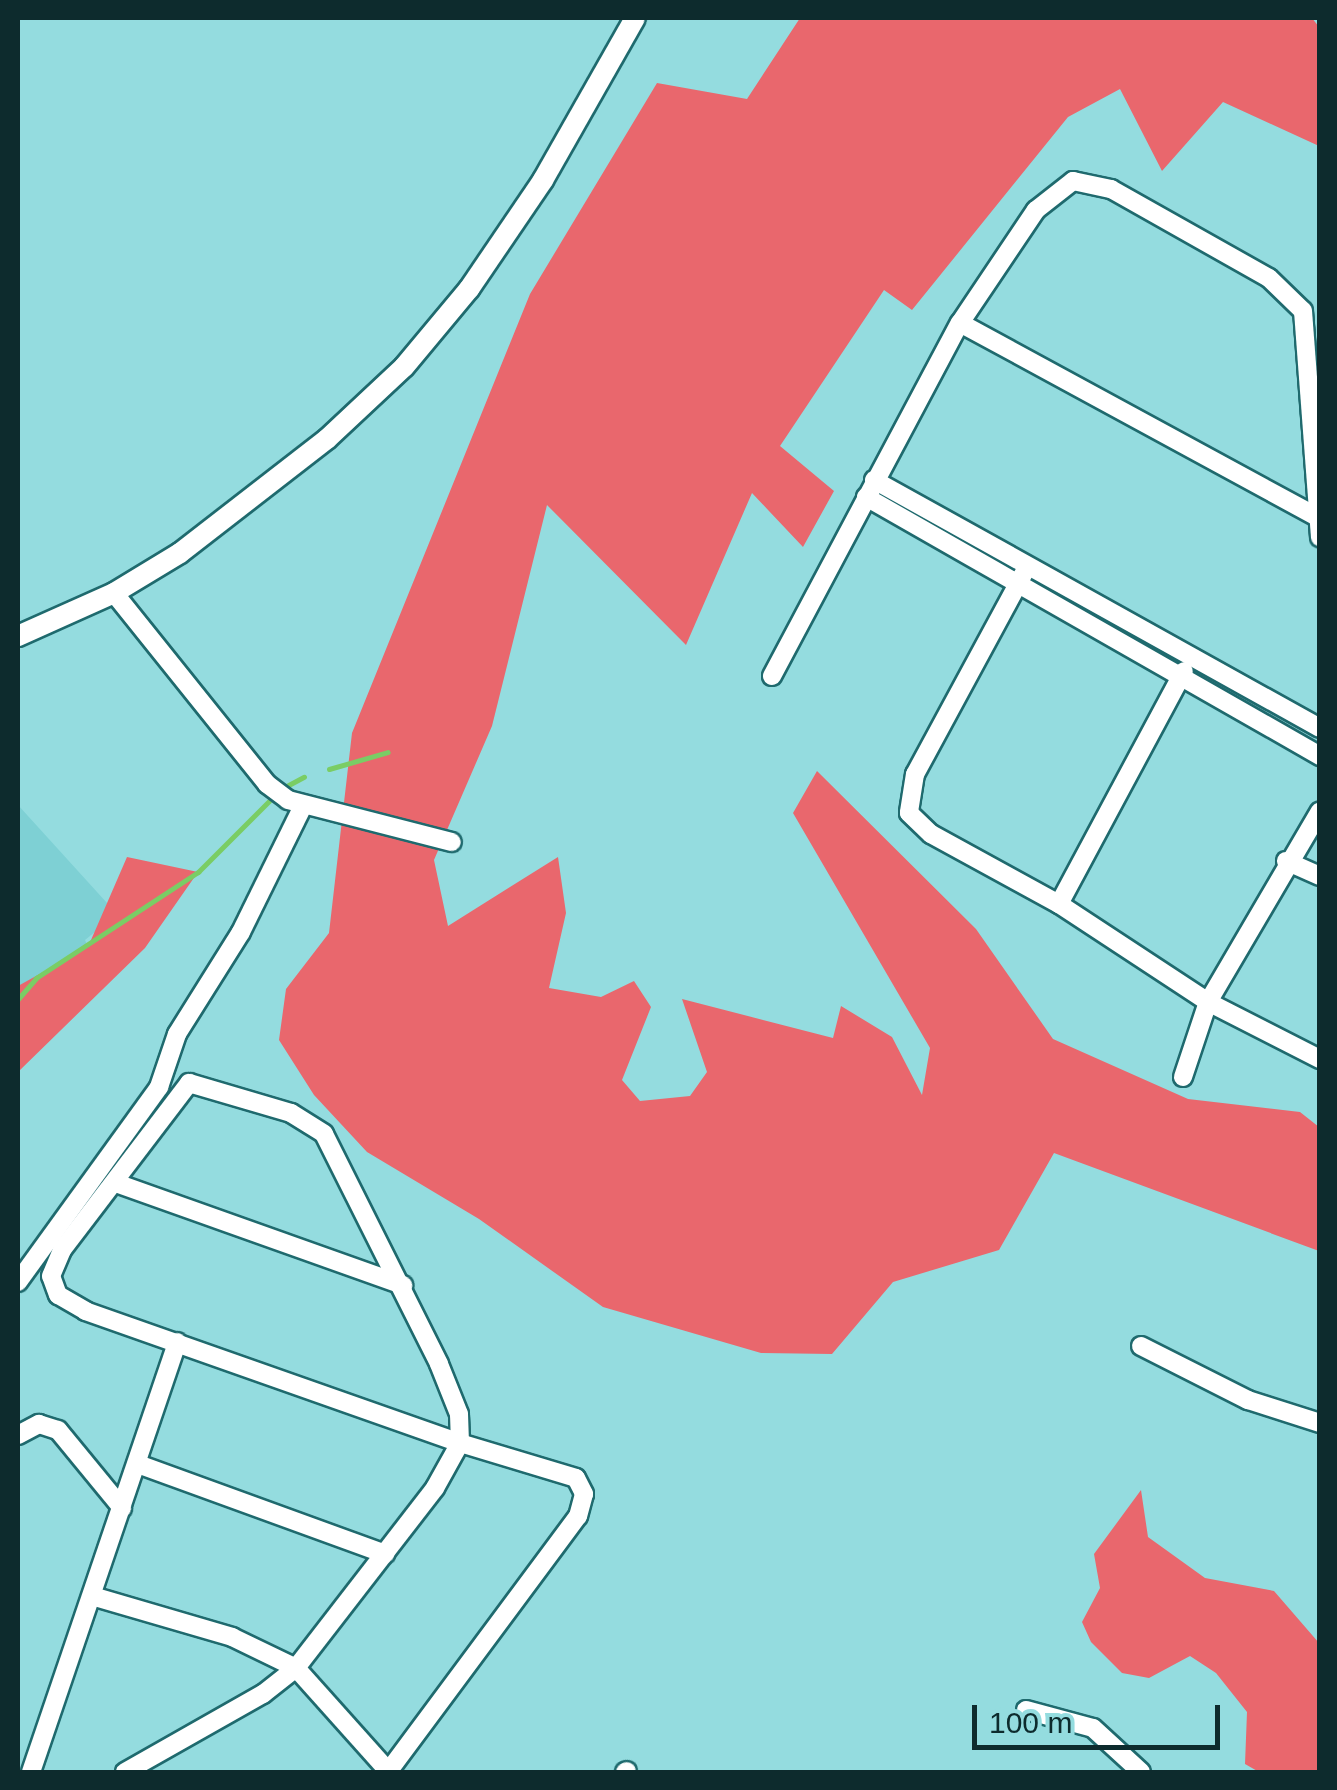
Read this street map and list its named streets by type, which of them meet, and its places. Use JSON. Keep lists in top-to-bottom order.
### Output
{
  "scale_bar": "100 m"
}
